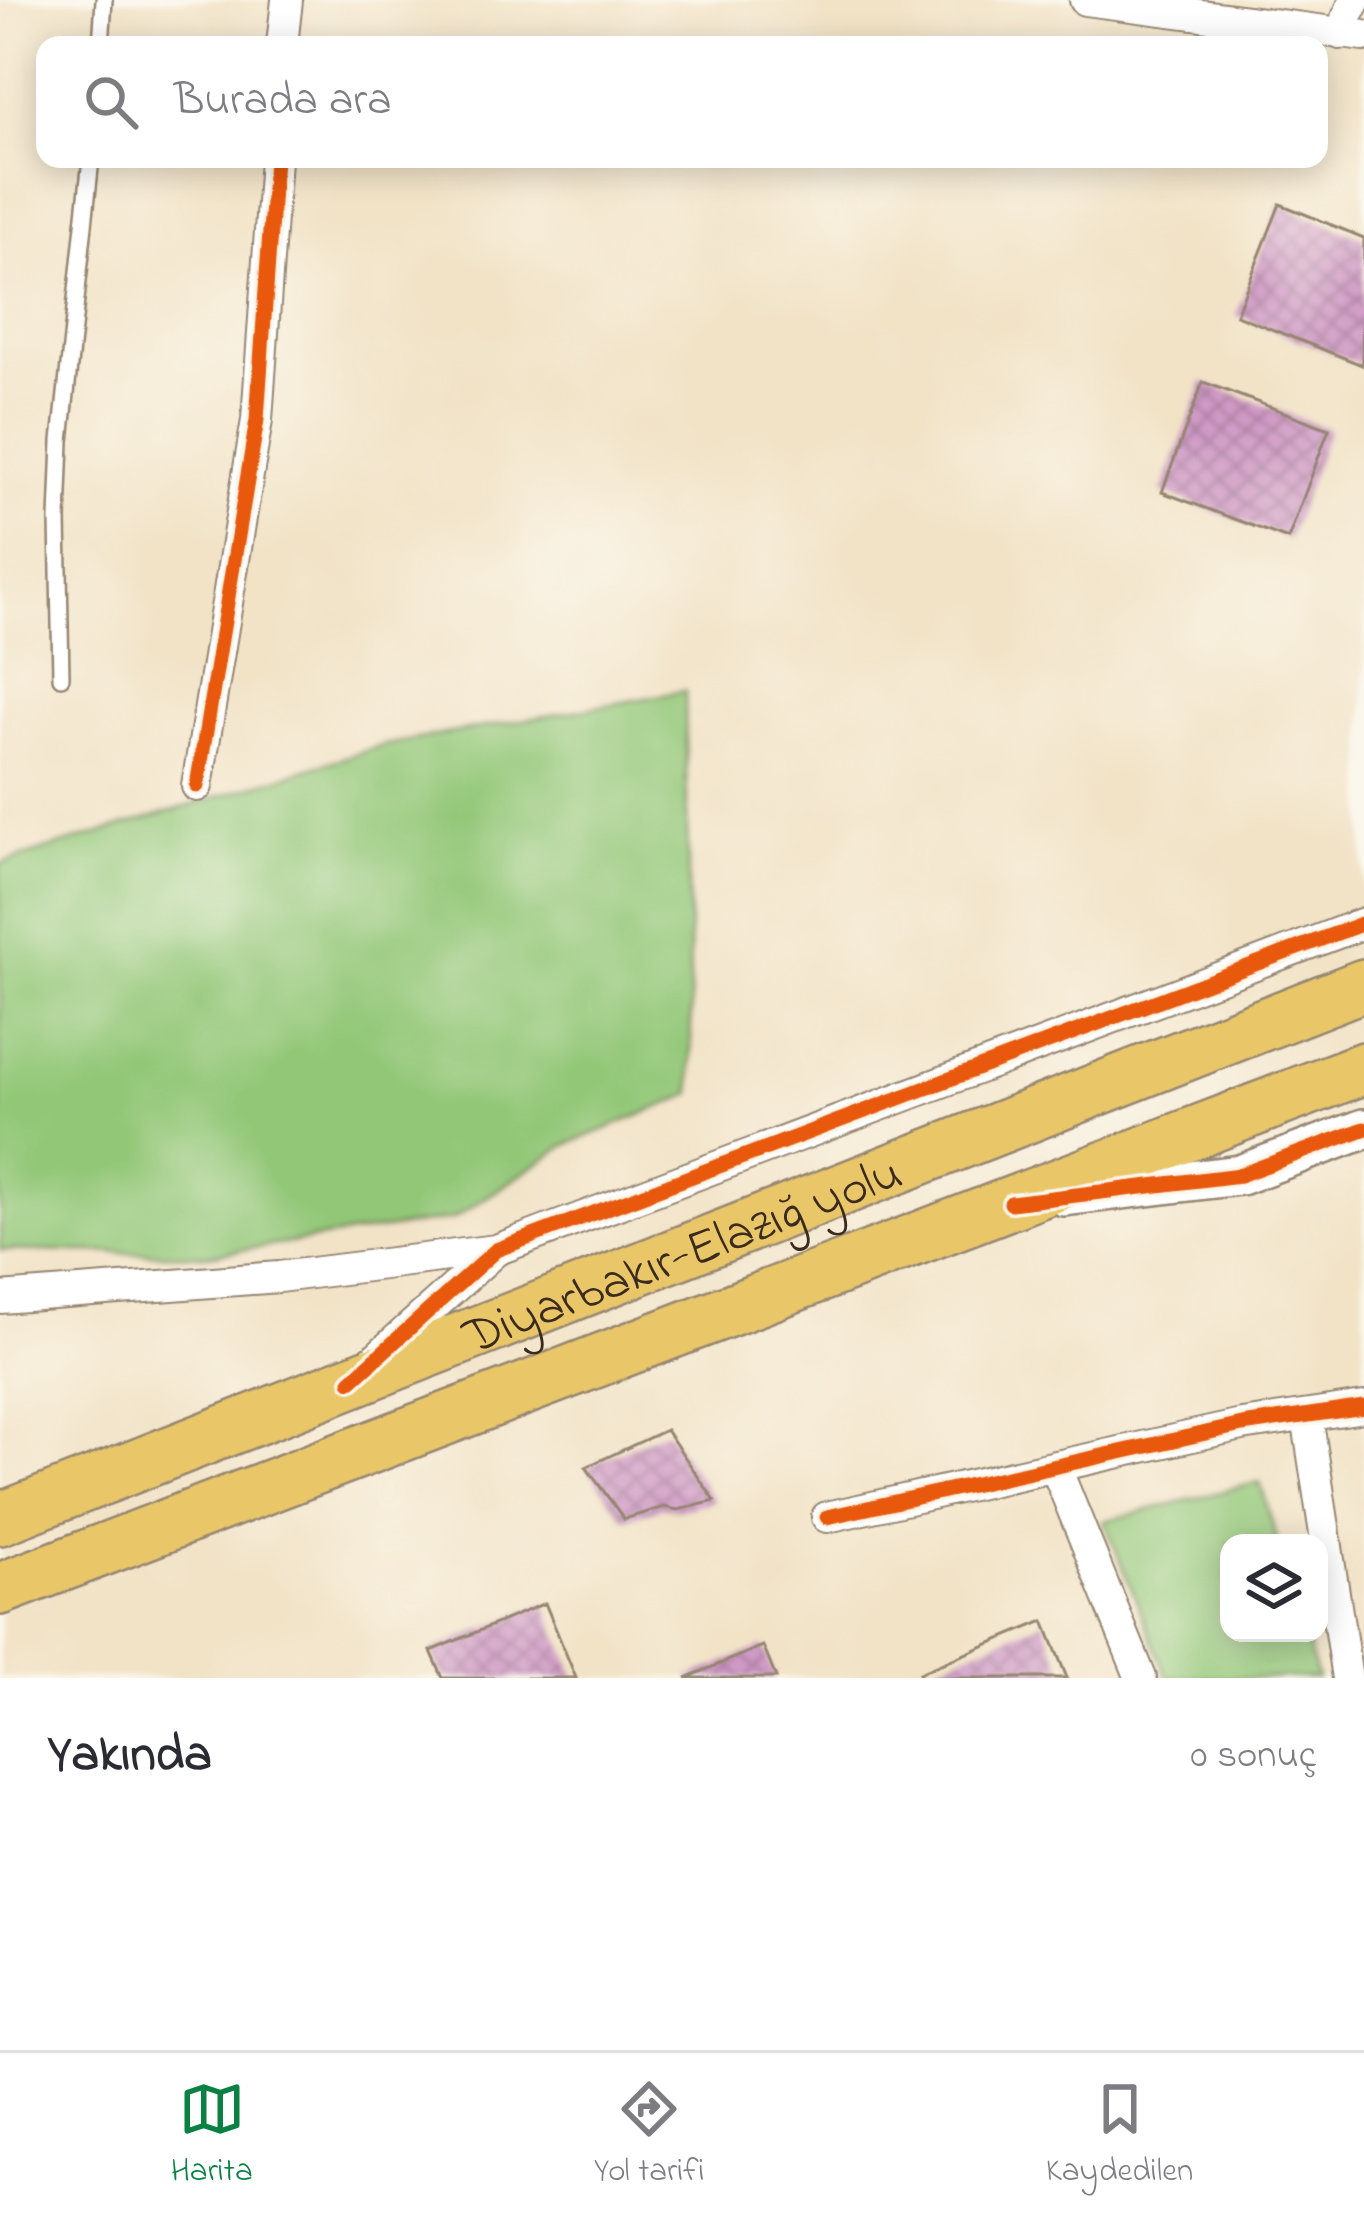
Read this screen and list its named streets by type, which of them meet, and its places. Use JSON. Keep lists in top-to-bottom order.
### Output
{
  "streets": {
    "highway": ["Diyarbakır-Elazığ yolu"]
  },
  "page": {
    "search": "Burada ara",
    "heading": ["Yakında", "0 sonuç"],
    "nav": ["Harita", "Yol tarifi", "Kaydedilen"]
  }
}
